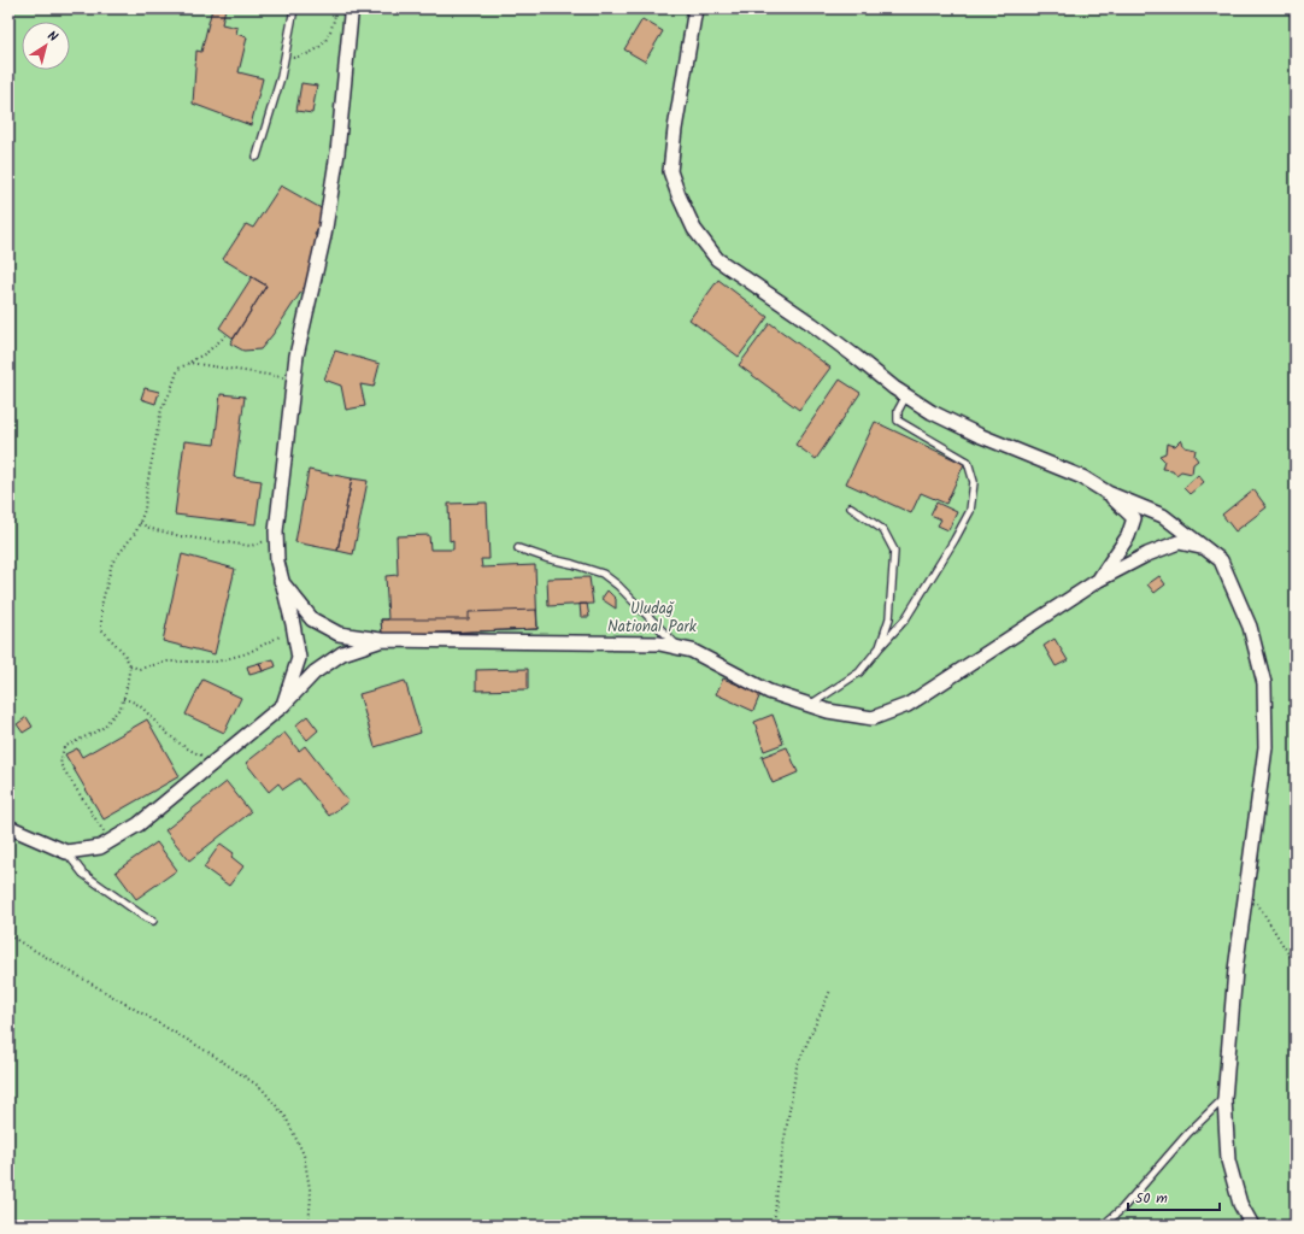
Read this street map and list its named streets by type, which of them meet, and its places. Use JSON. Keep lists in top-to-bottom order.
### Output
{
  "parks": ["Uludağ National Park"],
  "scale_bar": "50 m",
  "north": "top right"
}
